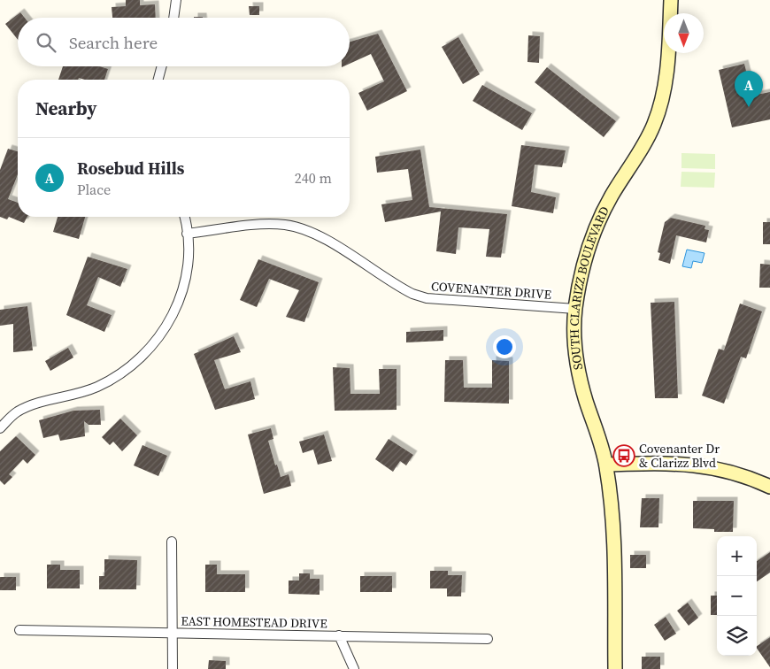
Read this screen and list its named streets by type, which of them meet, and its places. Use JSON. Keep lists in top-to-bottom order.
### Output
{
  "streets": {
    "street": ["SOUTH CLARIZZ BOULEVARD", "COVENANTER DRIVE", "EAST HOMESTEAD DRIVE"]
  },
  "crossings": [
    ["SOUTH CLARIZZ BOULEVARD", "COVENANTER DRIVE"]
  ],
  "places": {
    "bus stop": ["Covenanter Dr & Clarizz Blvd"]
  },
  "north": "bottom",
  "page": {
    "search": "Search here",
    "pins": "A",
    "heading": "Nearby",
    "list": [
      {
        "mark": "A",
        "name": "Rosebud Hills",
        "note": "Place",
        "value": "240 m"
      }
    ],
    "map_buttons": ["+", "−"]
  }
}
